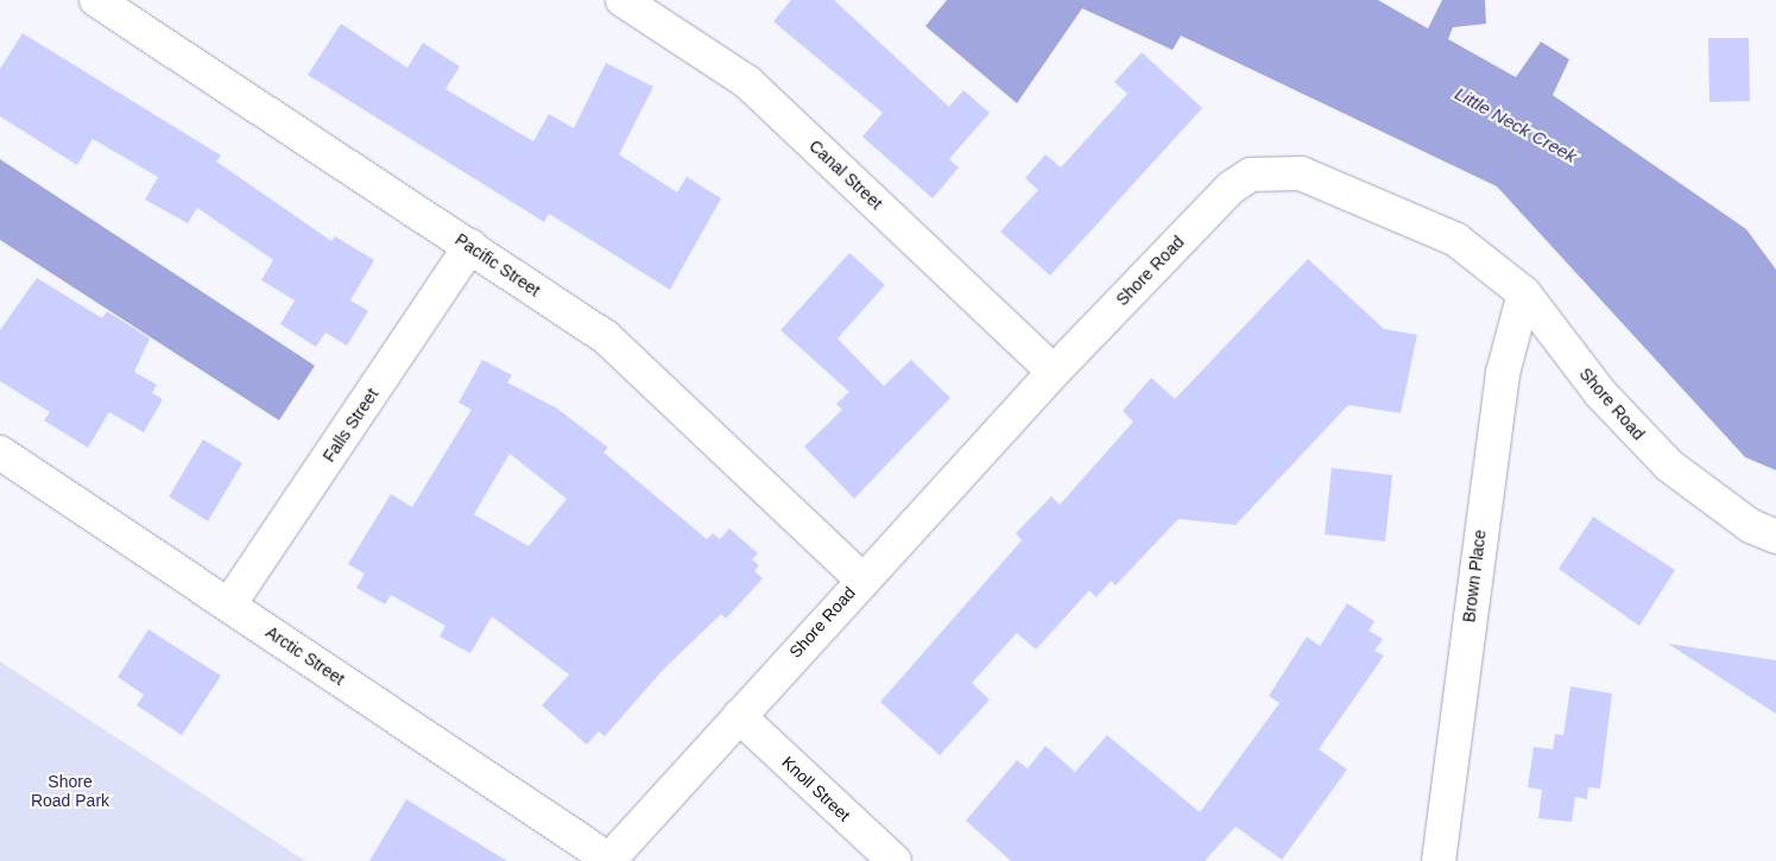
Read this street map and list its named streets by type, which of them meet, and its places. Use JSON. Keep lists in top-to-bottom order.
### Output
{
  "streets": {
    "street": [
      "Canal Street",
      "Pacific Street",
      "Shore Road",
      "Falls Street",
      "Brown Place",
      "Arctic Street",
      "Knoll Street"
    ]
  },
  "crossings": [
    ["Canal Street", "Shore Road"],
    ["Pacific Street", "Shore Road"],
    ["Pacific Street", "Falls Street"],
    ["Shore Road", "Brown Place"],
    ["Shore Road", "Arctic Street"],
    ["Shore Road", "Knoll Street"],
    ["Falls Street", "Arctic Street"]
  ],
  "water": ["Little Neck Creek"],
  "parks": ["Shore Road Park"]
}
